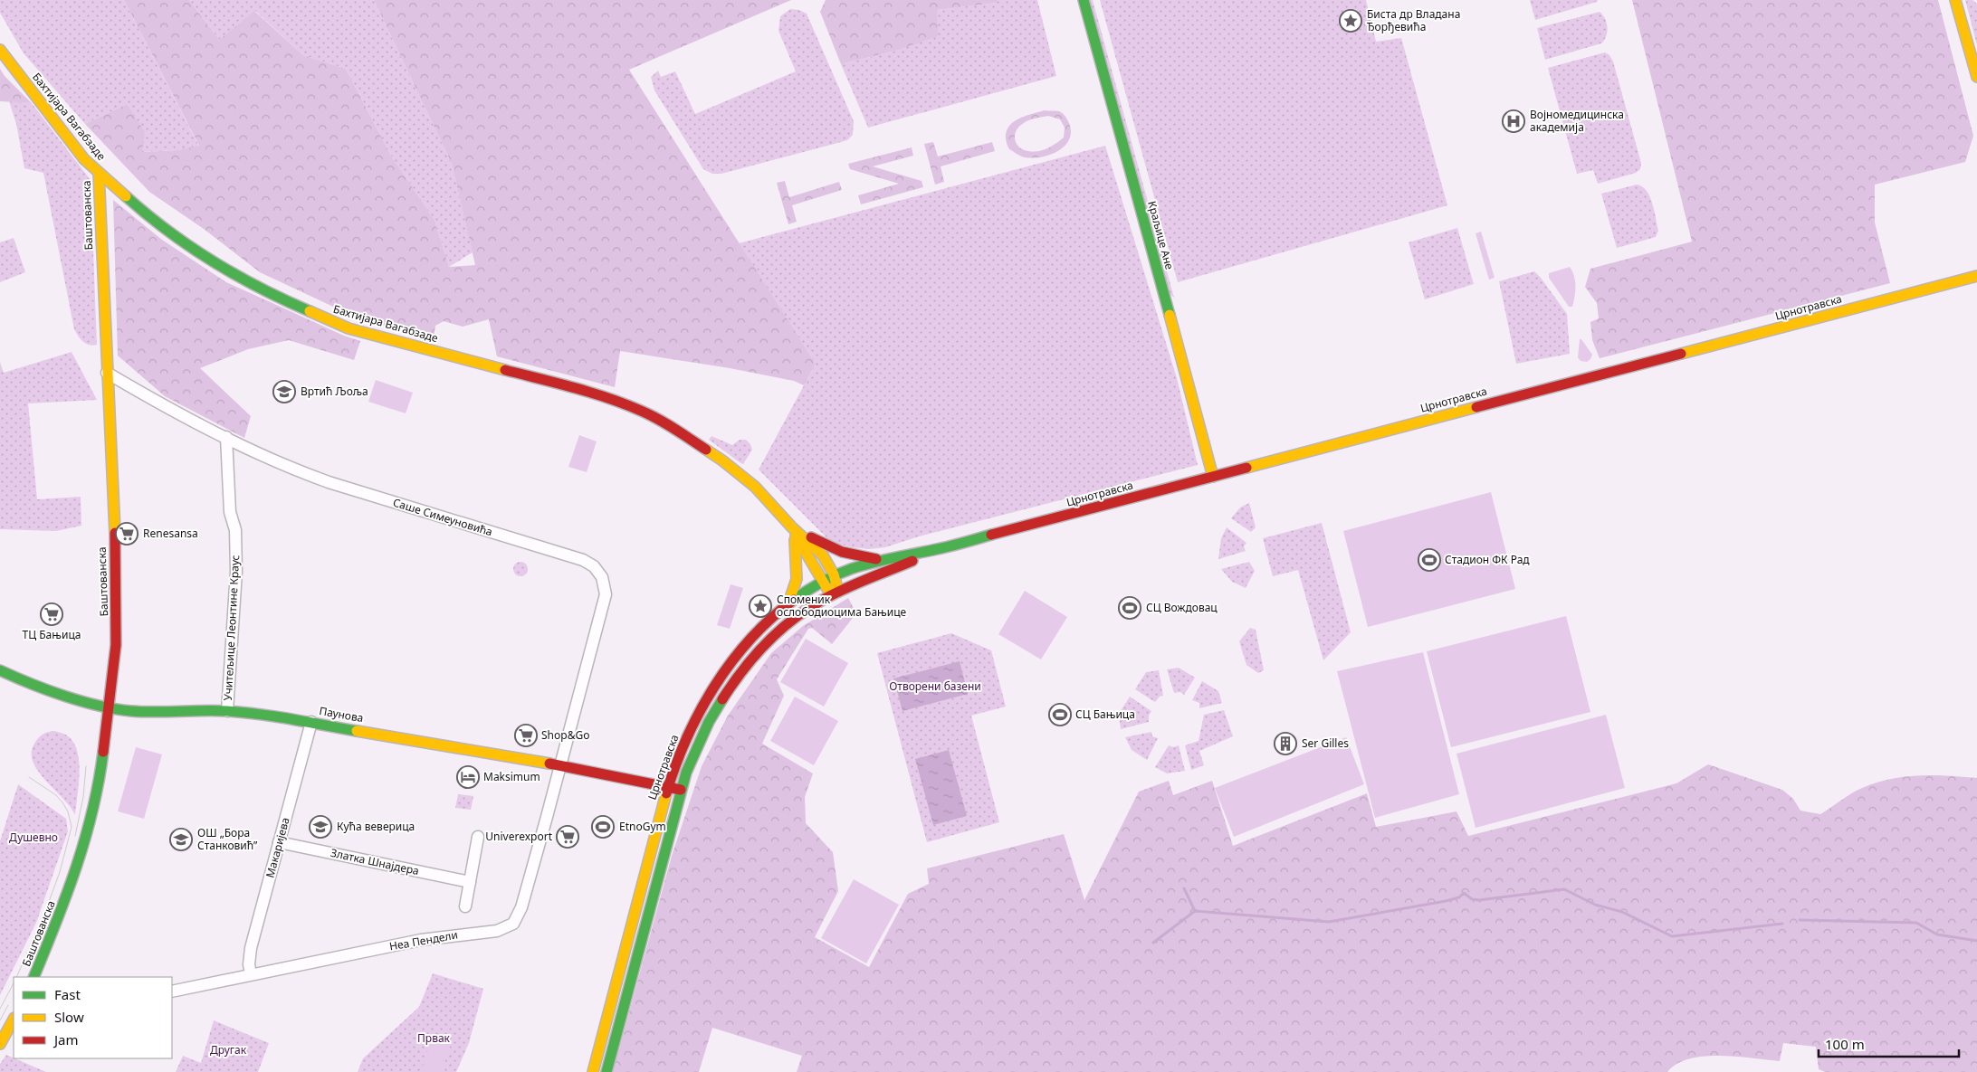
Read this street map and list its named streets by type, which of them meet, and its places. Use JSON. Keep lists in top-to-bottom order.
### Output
{
  "streets": {
    "main road": [
      "Бахтијара Вагабзаде",
      "Баштованска",
      "Краљице Ане",
      "Црнотравска",
      "Паунова"
    ],
    "street": [
      "Саше Симеуновића",
      "Учитељице Леонтине Краус",
      "Макаријева",
      "Златка Шнајдера",
      "Неа Пендели"
    ]
  },
  "crossings": [
    ["Бахтијара Вагабзаде", "Баштованска"],
    ["Бахтијара Вагабзаде", "Црнотравска"],
    ["Баштованска", "Саше Симеуновића"],
    ["Баштованска", "Паунова"],
    ["Краљице Ане", "Црнотравска"],
    ["Црнотравска", "Паунова"],
    ["Саше Симеуновића", "Учитељице Леонтине Краус"],
    ["Саше Симеуновића", "Паунова"],
    ["Саше Симеуновића", "Неа Пендели"],
    ["Учитељице Леонтине Краус", "Паунова"],
    ["Паунова", "Макаријева"],
    ["Паунова", "Неа Пендели"],
    ["Макаријева", "Златка Шнајдера"],
    ["Макаријева", "Неа Пендели"]
  ],
  "parks": [
    "Отворени базени",
    "Душевно",
    "Првак",
    "Другак"
  ],
  "places": {
    "place": ["Биста др Владана Ђорђевића", "Споменик ослободиоцима Бањице"],
    "hospital": ["Војномедицинска академија"],
    "school or university": ["Вртић Љоља", "Кућа веверица", "ОШ „Бора Станковић”"],
    "supermarket": [
      "Renesansa",
      "ТЦ Бањица",
      "Shop&Go",
      "Univerexport"
    ],
    "sports": [
      "Стадион ФК Рад",
      "СЦ Вождовац",
      "СЦ Бањица",
      "EtnoGym"
    ],
    "building": ["Ser Gilles"],
    "hotel": ["Maksimum"]
  },
  "legend": ["Fast", "Slow", "Jam"],
  "scale_bar": "100 m"
}
